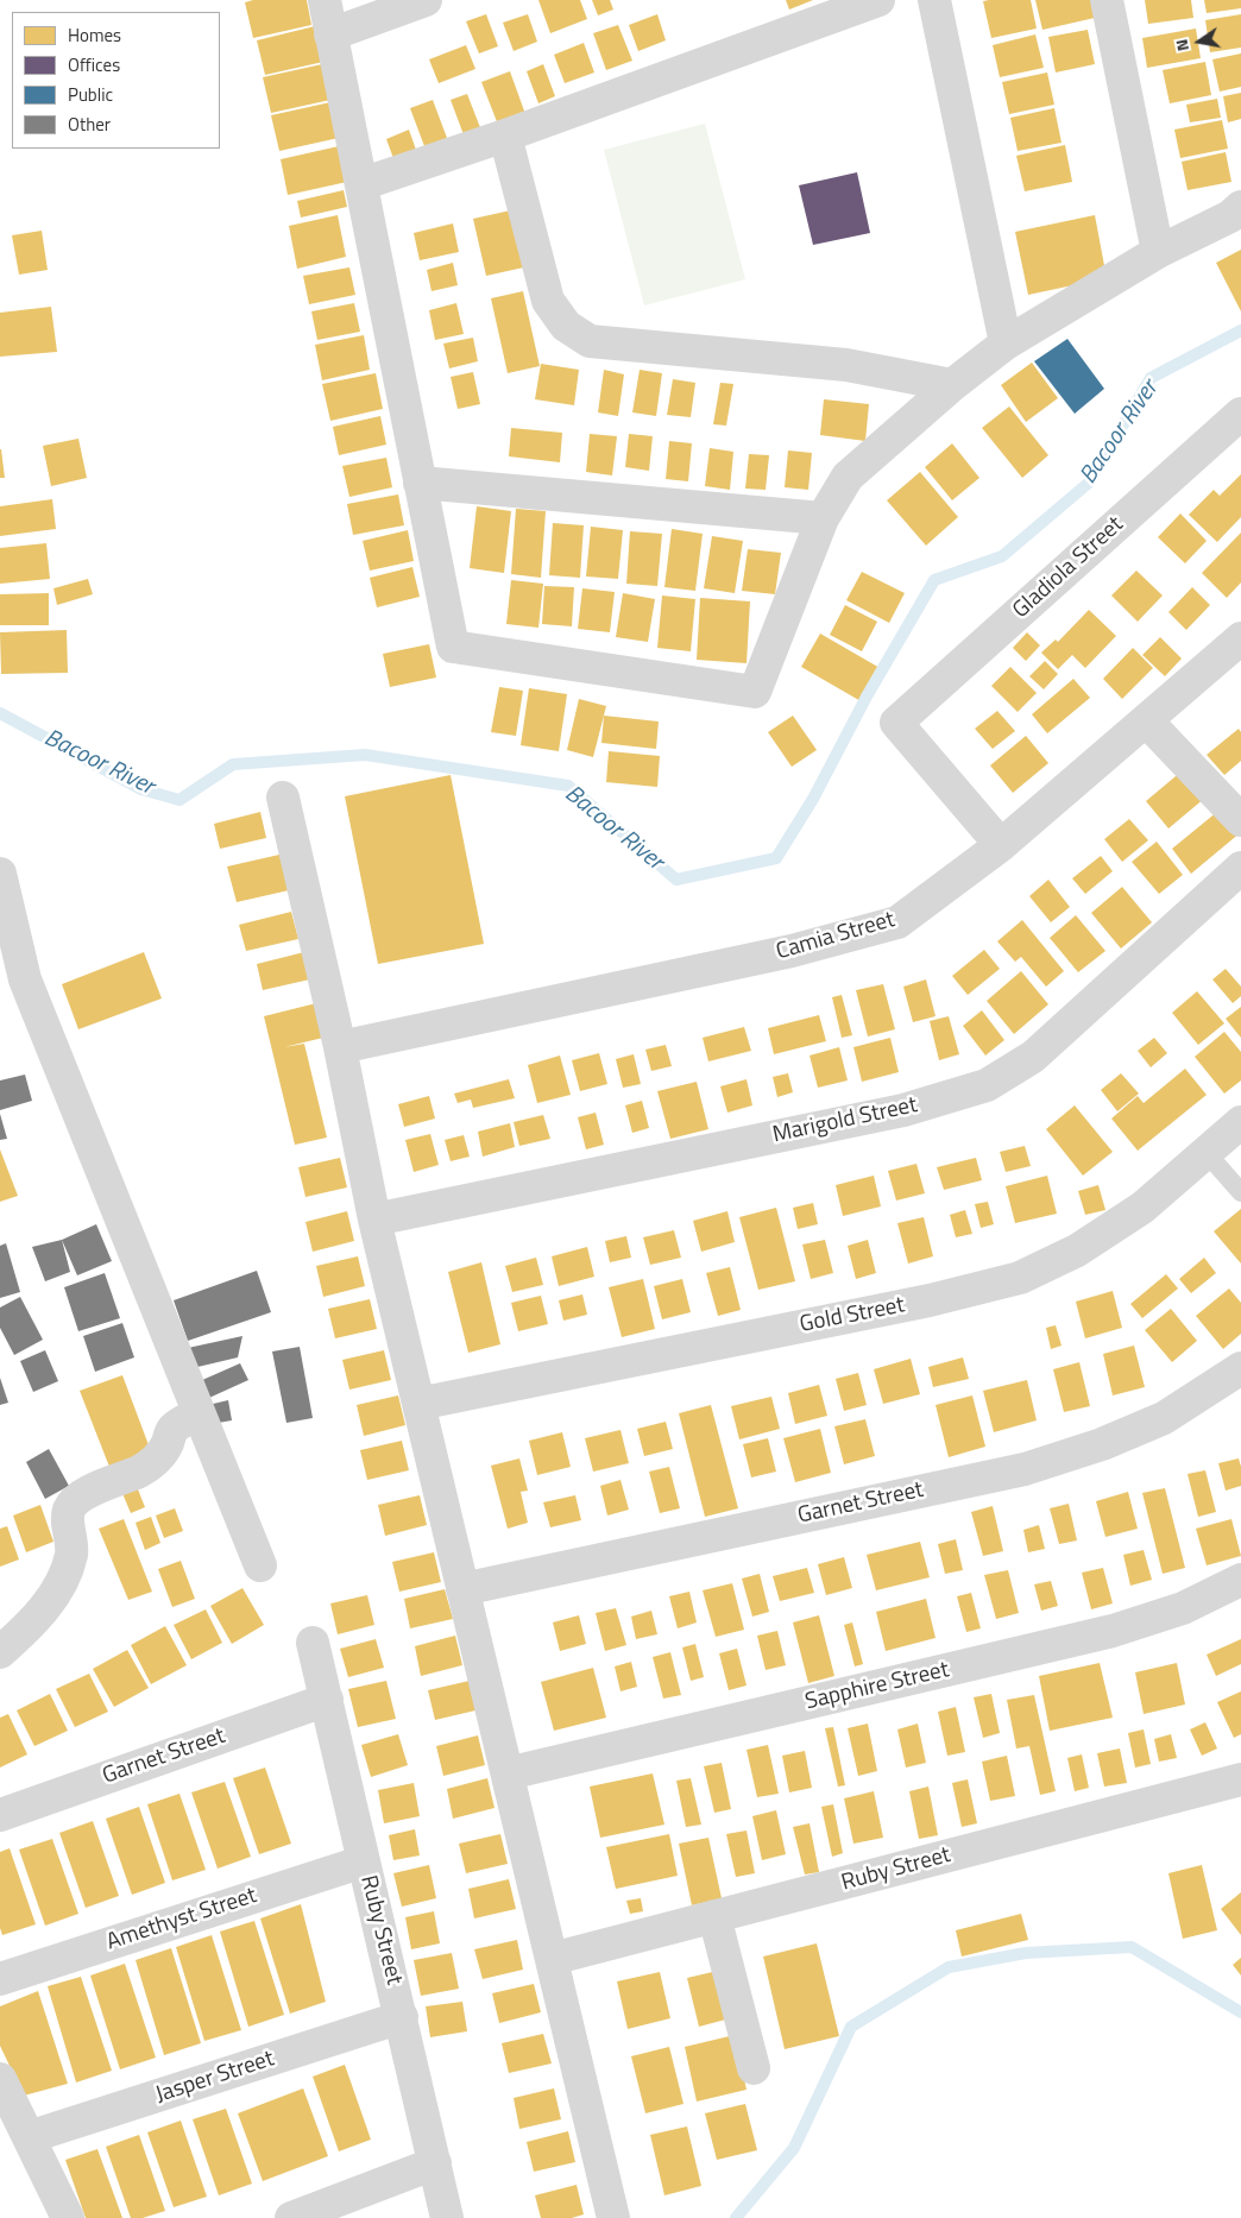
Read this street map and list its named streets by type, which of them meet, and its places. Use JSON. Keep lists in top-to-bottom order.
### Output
{
  "streets": {
    "street": [
      "Gladiola Street",
      "Camia Street",
      "Marigold Street",
      "Gold Street",
      "Garnet Street",
      "Sapphire Street",
      "Ruby Street",
      "Amethyst Street",
      "Jasper Street"
    ]
  },
  "crossings": [
    ["Gladiola Street", "Camia Street"],
    ["Garnet Street", "Ruby Street"],
    ["Ruby Street", "Amethyst Street"],
    ["Ruby Street", "Jasper Street"]
  ],
  "water": ["Bacoor River"],
  "legend": [
    "Homes",
    "Offices",
    "Public",
    "Other"
  ],
  "north": "left"
}
